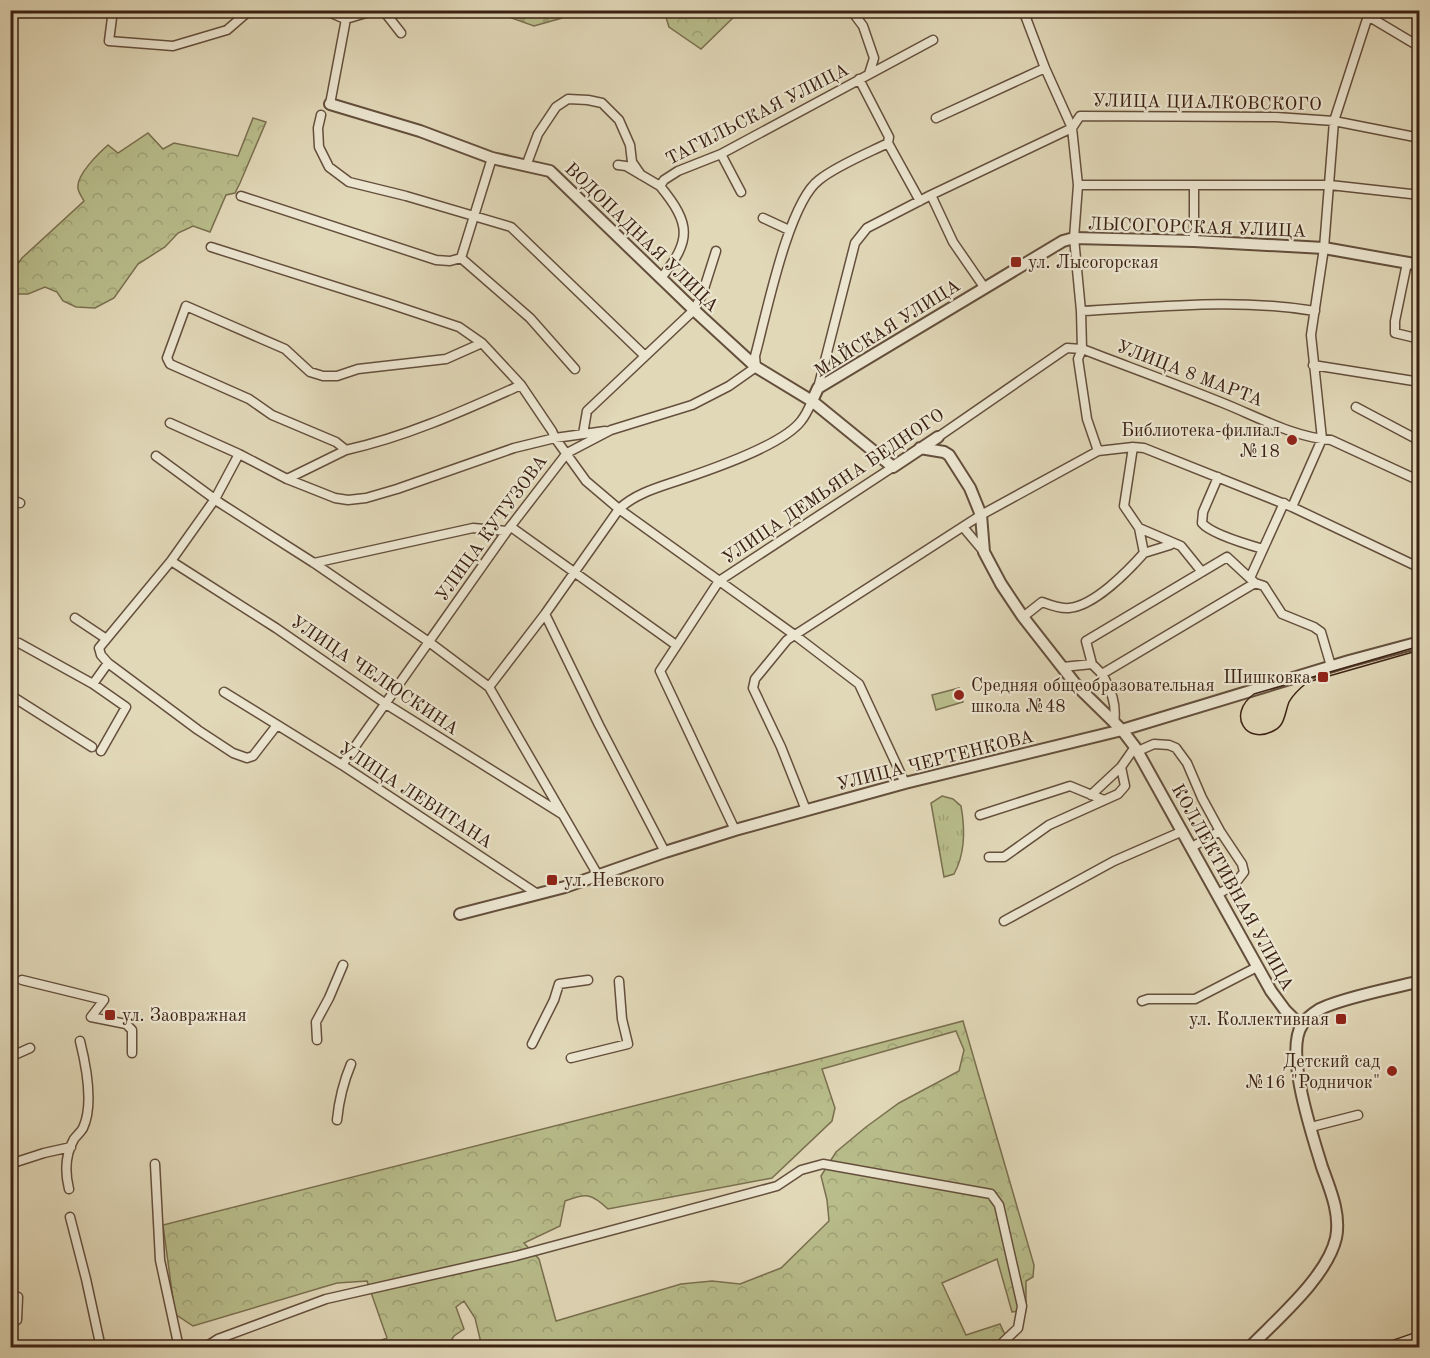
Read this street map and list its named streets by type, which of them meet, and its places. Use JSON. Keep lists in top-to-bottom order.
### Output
{
  "streets": {
    "street": [
      "УЛИЦА ЦИАЛКОВСКОГО",
      "ТАГИЛЬСКАЯ УЛИЦА",
      "ЛЫСОГОРСКАЯ УЛИЦА",
      "ВОДОПАДНАЯ УЛИЦА",
      "МАЙСКАЯ УЛИЦА",
      "УЛИЦА 8 МАРТА",
      "УЛИЦА ДЕМЬЯНА БЕДНОГО",
      "УЛИЦА КУТУЗОВА",
      "УЛИЦА ЧЕЛЮСКИНА",
      "УЛИЦА ЧЕРТЕНКОВА",
      "УЛИЦА ЛЕВИТАНА",
      "КОЛЛЕКТИВНАЯ УЛИЦА"
    ]
  },
  "crossings": [
    ["УЛИЦА ЦИАЛКОВСКОГО", "МАЙСКАЯ УЛИЦА"],
    ["ТАГИЛЬСКАЯ УЛИЦА", "ВОДОПАДНАЯ УЛИЦА"],
    ["ЛЫСОГОРСКАЯ УЛИЦА", "МАЙСКАЯ УЛИЦА"],
    ["ВОДОПАДНАЯ УЛИЦА", "МАЙСКАЯ УЛИЦА"],
    ["ВОДОПАДНАЯ УЛИЦА", "УЛИЦА ДЕМЬЯНА БЕДНОГО"],
    ["ВОДОПАДНАЯ УЛИЦА", "УЛИЦА КУТУЗОВА"],
    ["УЛИЦА 8 МАРТА", "УЛИЦА ДЕМЬЯНА БЕДНОГО"],
    ["УЛИЦА ДЕМЬЯНА БЕДНОГО", "УЛИЦА ЧЕРТЕНКОВА"],
    ["УЛИЦА КУТУЗОВА", "УЛИЦА ЧЕЛЮСКИНА"],
    ["УЛИЦА КУТУЗОВА", "УЛИЦА ЛЕВИТАНА"],
    ["УЛИЦА ЧЕРТЕНКОВА", "УЛИЦА ЛЕВИТАНА"],
    ["УЛИЦА ЧЕРТЕНКОВА", "КОЛЛЕКТИВНАЯ УЛИЦА"]
  ],
  "places": {
    "transit": [
      "ул. Лысогорская",
      "Шишковка",
      "ул. Невского",
      "ул. Заовражная",
      "ул. Коллективная"
    ],
    "other": ["Библиотека-филиал №18", "Средняя общеобразовательная школа №48", "Детский сад №16 \"Родничок\""]
  }
}
